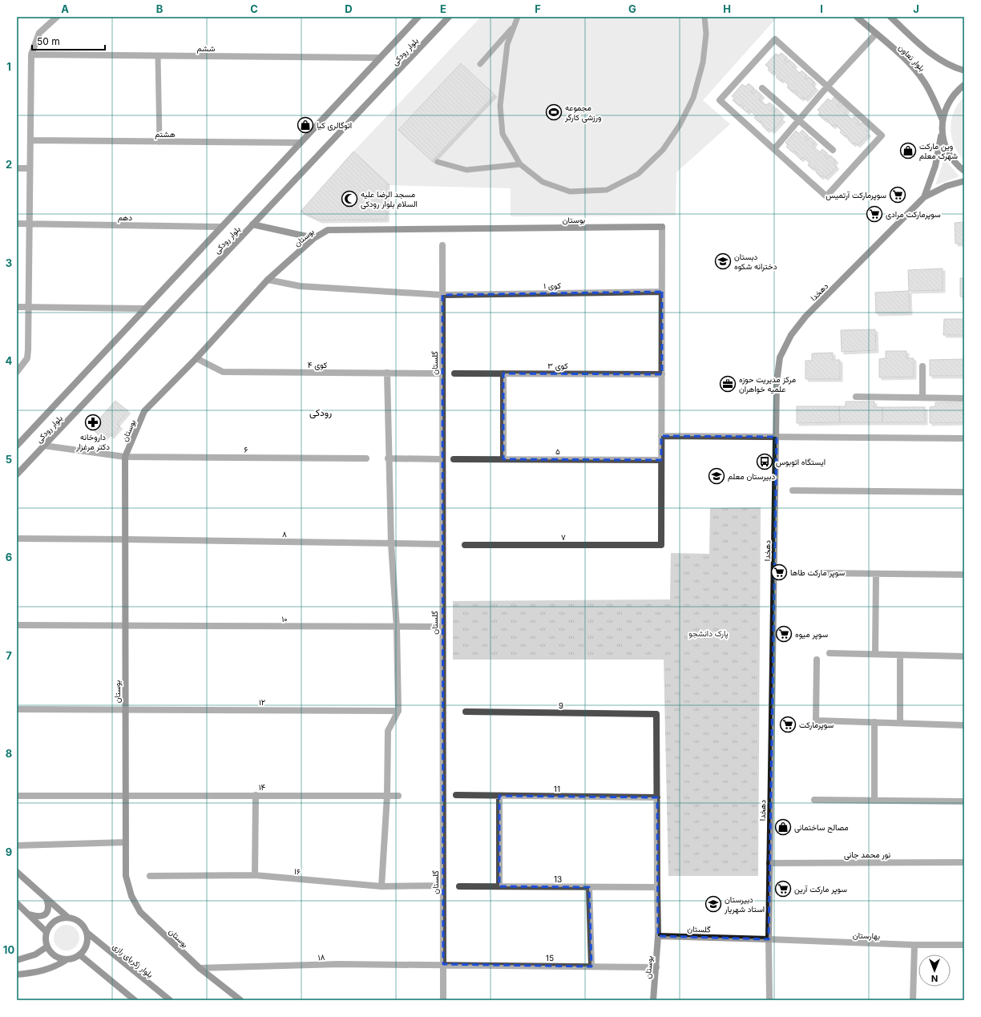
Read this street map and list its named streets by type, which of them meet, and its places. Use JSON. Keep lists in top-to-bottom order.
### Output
{
  "streets": {
    "street": [
      "ششم",
      "بلوار رودکی",
      "بلوار تعاون",
      "هشتم",
      "دهم",
      "بوستان",
      "کوی ۱",
      "دهخدا",
      "گلستان",
      "کوی ۴",
      "کوی ۳",
      "۶",
      "۵",
      "۸",
      "۷",
      "۱۰",
      "۱۲",
      "9",
      "۱۴",
      "11",
      "نور محمد جانی",
      "۱۶",
      "13",
      "بهارستان",
      "۱۸",
      "15",
      "بلوار زکریای رازی"
    ]
  },
  "crossings": [
    ["ششم", "بلوار رودکی"],
    ["بلوار رودکی", "هشتم"],
    ["بلوار رودکی", "دهم"],
    ["بلوار رودکی", "۶"],
    ["بوستان", "کوی ۱"],
    ["بوستان", "گلستان"],
    ["بوستان", "کوی ۴"],
    ["بوستان", "۶"],
    ["بوستان", "۸"],
    ["بوستان", "۱۰"],
    ["بوستان", "۱۲"],
    ["بوستان", "۱۴"],
    ["بوستان", "۱۸"],
    ["بوستان", "15"],
    ["کوی ۱", "گلستان"],
    ["دهخدا", "گلستان"],
    ["دهخدا", "نور محمد جانی"],
    ["دهخدا", "بهارستان"],
    ["گلستان", "کوی ۴"],
    ["گلستان", "۸"],
    ["گلستان", "۱۰"],
    ["گلستان", "۱۶"],
    ["گلستان", "بهارستان"],
    ["گلستان", "۱۸"],
    ["گلستان", "15"],
    ["۵", "۷"],
    ["9", "11"],
    ["۱۸", "15"]
  ],
  "districts": ["رودکی"],
  "parks": ["پارک دانشجو"],
  "places": {
    "sports": ["مجموعه ورزشی کارگر"],
    "shop": ["اتوگالری کیا", "وین مارکت شهرک معلم", "مصالح ساختمانی"],
    "supermarket": [
      "سوپرمارکت آرتمیس",
      "سوپرمارکت مرادی",
      "سوپر مارکت طاها",
      "سوپر میوه",
      "سوپرمارکت",
      "سوپر مارکت آرین"
    ],
    "mosque": ["مسجد الرضا علیه السلام بلوار رودکی"],
    "school or university": ["دبستان دخترانه شکوه", "دبیرستان معلم", "دبیرستان استاد شهریار"],
    "office": ["مرکز مدیریت حوزه علمیه خواهران"],
    "pharmacy": ["داروخانه دکتر مرغزار"],
    "bus stop": ["ایستگاه اتوبوس"]
  },
  "scale_bar": "50 m",
  "north": "bottom",
  "grid": {
    "columns": [
      "A",
      "B",
      "C",
      "D",
      "E",
      "F",
      "G",
      "H",
      "I",
      "J"
    ],
    "rows": [
      "1",
      "2",
      "3",
      "4",
      "5",
      "6",
      "7",
      "8",
      "9",
      "10"
    ]
  }
}
